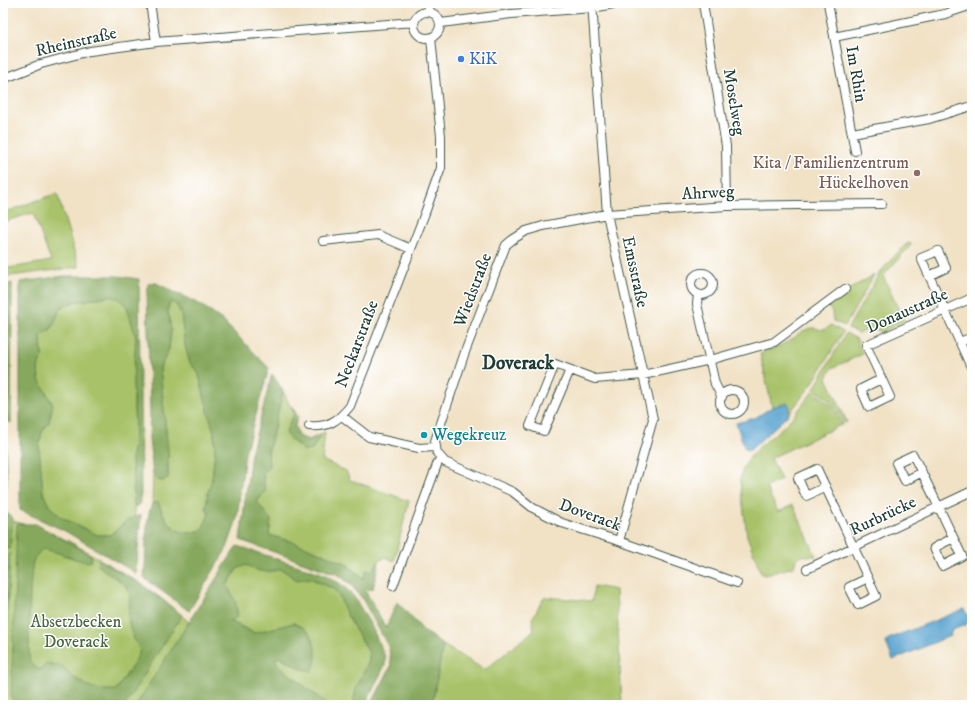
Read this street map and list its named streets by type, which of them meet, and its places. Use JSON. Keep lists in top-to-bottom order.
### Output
{
  "streets": {
    "street": [
      "Rheinstraße",
      "Im Rhin",
      "Moselweg",
      "Ahrweg",
      "Emsstraße",
      "Wiedstraße",
      "Donaustraße",
      "Neckarstraße",
      "Doverack",
      "Rurbrücke"
    ]
  },
  "crossings": [
    ["Rheinstraße", "Neckarstraße"],
    ["Moselweg", "Ahrweg"],
    ["Ahrweg", "Emsstraße"],
    ["Ahrweg", "Wiedstraße"],
    ["Emsstraße", "Wiedstraße"],
    ["Emsstraße", "Doverack"]
  ],
  "districts": ["Doverack"],
  "parks": ["Absetzbecken Doverack"],
  "places": ["KiK", "Kita / Familienzentrum Hückelhoven", "Wegekreuz"]
}
